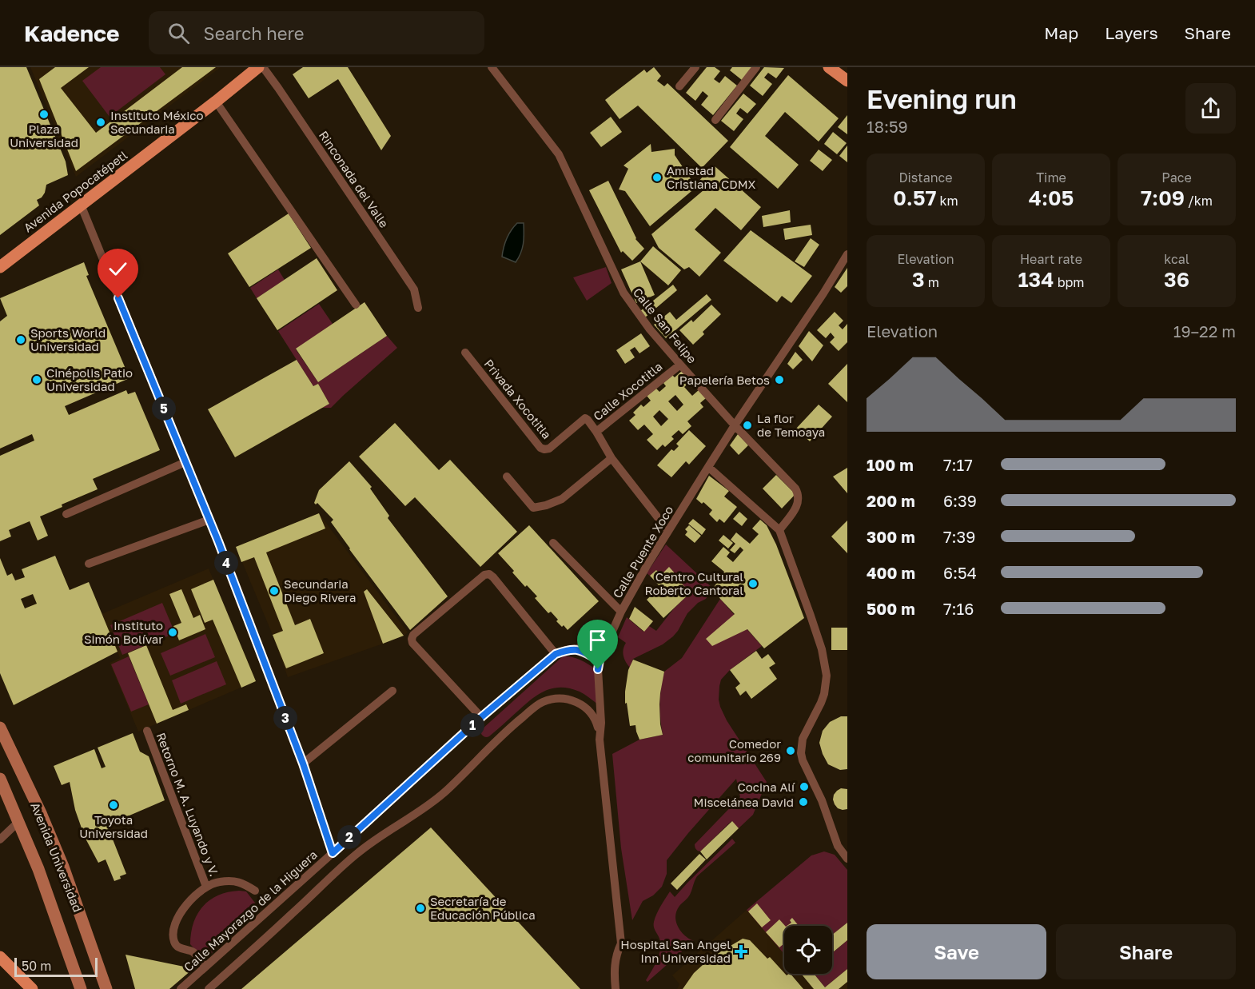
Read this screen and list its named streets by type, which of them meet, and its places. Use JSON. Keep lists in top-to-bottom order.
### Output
{
  "streets": {
    "main road": ["Avenida Popocatépetl", "Avenida Universidad"],
    "street": [
      "Rinconada del Valle",
      "Calle San Felipe",
      "Calle Xocotitla",
      "Privada Xocotitla",
      "Calle Puente Xoco",
      "Retorno M. A. Luyando y V.",
      "Calle Mayorazgo de la Higuera"
    ]
  },
  "crossings": [
    ["Calle San Felipe", "Calle Xocotitla"],
    ["Calle San Felipe", "Calle Puente Xoco"],
    ["Calle Xocotitla", "Privada Xocotitla"],
    ["Calle Xocotitla", "Calle Puente Xoco"],
    ["Calle Puente Xoco", "Calle Mayorazgo de la Higuera"],
    ["Retorno M. A. Luyando y V.", "Calle Mayorazgo de la Higuera"]
  ],
  "places": {
    "other": [
      "Plaza Universidad",
      "Instituto México Secundaria",
      "Amistad Cristiana CDMX",
      "Sports World Universidad",
      "Cinépolis Patio Universidad",
      "Papelería Betos",
      "La flor de Temoaya",
      "Centro Cultural Roberto Cantoral",
      "Secundaria Diego Rivera",
      "Instituto Simón Bolívar",
      "Comedor comunitario 269",
      "Cocina Alí",
      "Miscelánea David",
      "Toyota Universidad",
      "Secretaría de Educación Pública"
    ],
    "health": ["Hospital San Angel Inn Universidad"]
  },
  "scale_bar": "50 m",
  "page": {
    "header": "Kadence",
    "search": "Search here",
    "nav": ["Map", "Layers", "Share"],
    "heading": ["Evening run", "18:59"],
    "stats": [
      ["Distance", "0.57 km"],
      ["Time", "4:05"],
      ["Pace", "7:09 /km"],
      ["Elevation", "3 m"],
      ["Heart rate", "134 bpm"],
      ["kcal", "36"]
    ],
    "chart": ["Elevation", "19–22 m"],
    "pins": [
      "5",
      "4",
      "3",
      "1",
      "2"
    ],
    "list": [
      {
        "name": "100 m",
        "note": "7:17"
      },
      {
        "name": "200 m",
        "note": "6:39"
      },
      {
        "name": "300 m",
        "note": "7:39"
      },
      {
        "name": "400 m",
        "note": "6:54"
      },
      {
        "name": "500 m",
        "note": "7:16"
      }
    ],
    "buttons": ["Save", "Share"],
    "scale": "50 m"
  }
}
